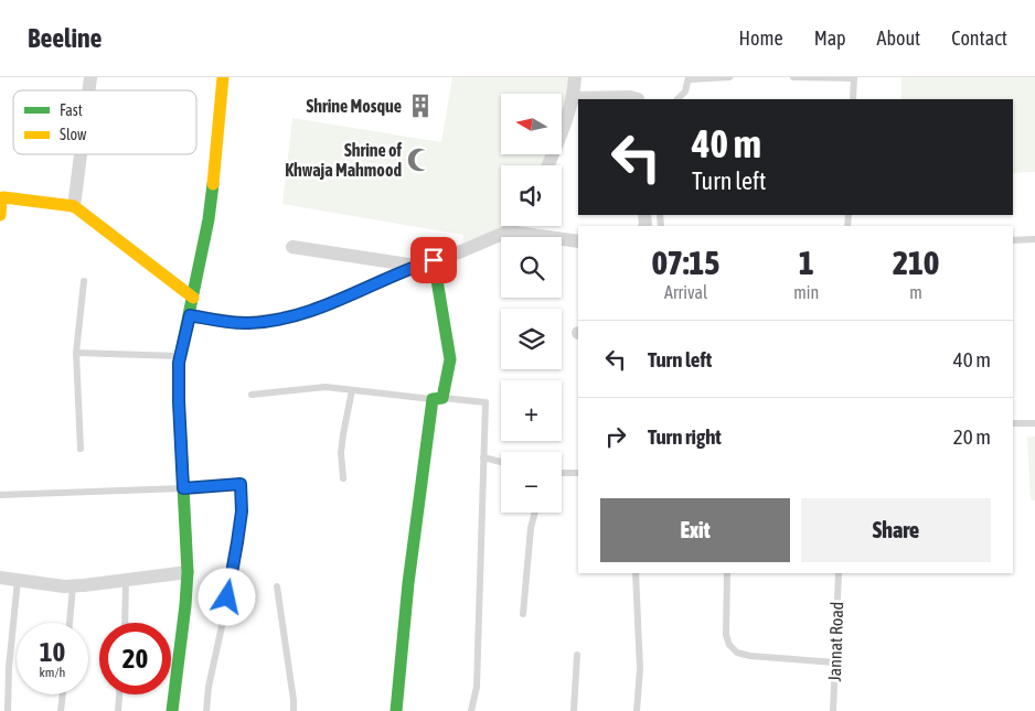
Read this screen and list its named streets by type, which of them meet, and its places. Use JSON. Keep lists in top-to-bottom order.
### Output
{
  "streets": {
    "lane": ["Jannat Road"]
  },
  "places": {
    "building": ["Shrine Mosque"],
    "mosque": ["Shrine of Khwaja Mahmood"]
  },
  "legend": ["Fast", "Slow"],
  "north": "left",
  "page": {
    "header": "Beeline",
    "nav": [
      "Home",
      "Map",
      "About",
      "Contact"
    ],
    "map_buttons": ["+", "−"],
    "turn": ["40 m", "Turn left"],
    "eta": [
      "07:15",
      "Arrival",
      "1",
      "min",
      "210",
      "m"
    ],
    "list": [
      {
        "name": "Turn left",
        "value": "40 m"
      },
      {
        "name": "Turn right",
        "value": "20 m"
      }
    ],
    "buttons": ["Exit", "Share"],
    "speed": "10 km/h",
    "limit": "20"
  }
}
